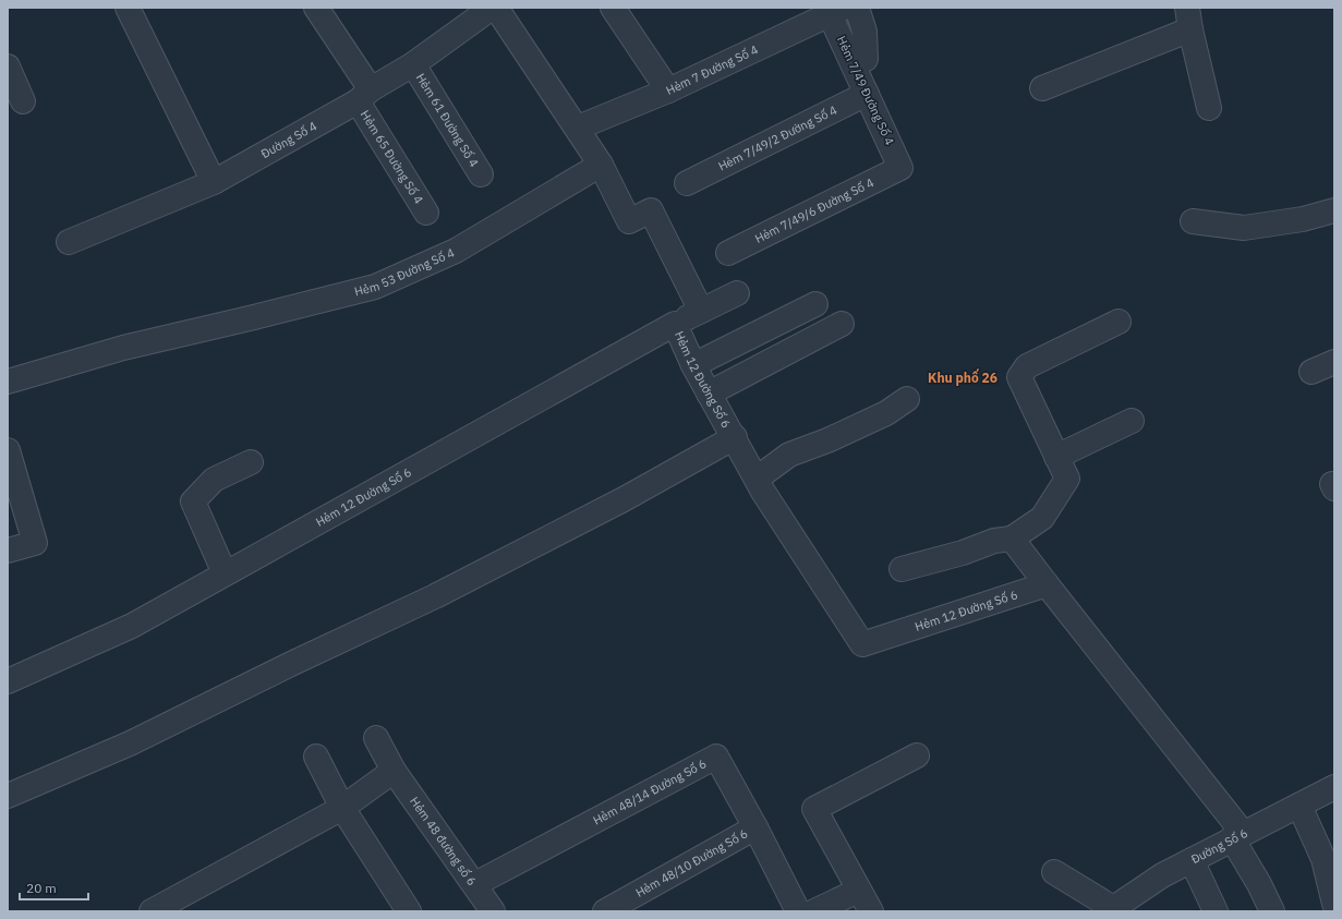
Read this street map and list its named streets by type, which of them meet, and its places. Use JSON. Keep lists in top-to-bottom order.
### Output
{
  "streets": {
    "street": [
      "Hẻm 7 Đường Số 4",
      "Hẻm 7/49 Đường Số 4",
      "Hẻm 61 Đường Số 4",
      "Hẻm 7/49/2 Đường Số 4",
      "Đường Số 4",
      "Hẻm 65 Đường Số 4",
      "Hẻm 7/49/6 Đường Số 4",
      "Hẻm 53 Đường Số 4",
      "Hẻm 12 Đường Số 6",
      "Hẻm 48/14 Đường Số 6",
      "Hẻm 48 đường số 6",
      "Đường Số 6",
      "Hẻm 48/10 Đường Số 6"
    ]
  },
  "crossings": [
    ["Hẻm 7 Đường Số 4", "Hẻm 7/49 Đường Số 4"],
    ["Hẻm 7/49 Đường Số 4", "Hẻm 7/49/2 Đường Số 4"],
    ["Hẻm 7/49 Đường Số 4", "Hẻm 7/49/6 Đường Số 4"],
    ["Hẻm 61 Đường Số 4", "Đường Số 4"],
    ["Đường Số 4", "Hẻm 65 Đường Số 4"],
    ["Hẻm 48/14 Đường Số 6", "Hẻm 48 đường số 6"],
    ["Hẻm 48/14 Đường Số 6", "Hẻm 48/10 Đường Số 6"]
  ],
  "districts": ["Khu phố 26"],
  "scale_bar": "20 m"
}
